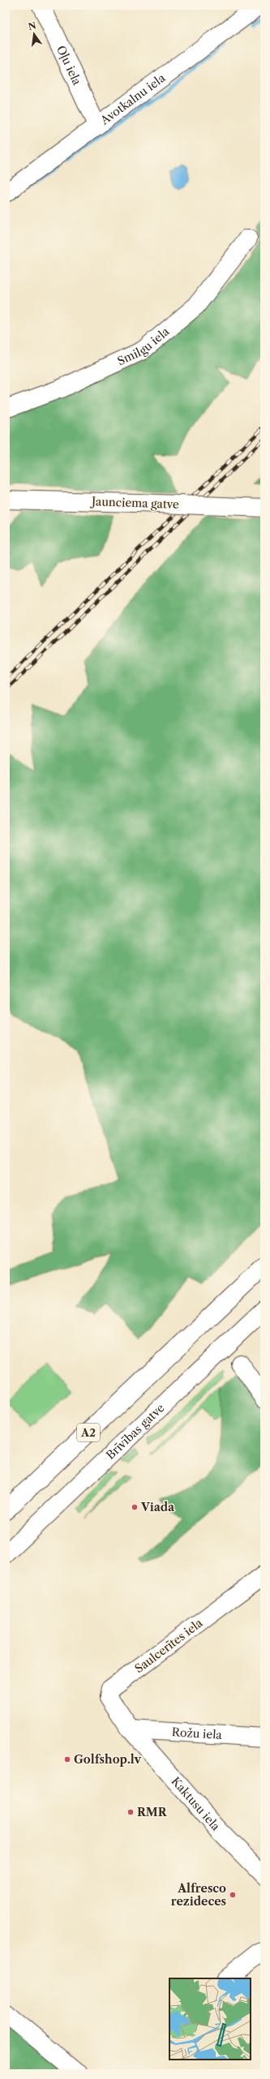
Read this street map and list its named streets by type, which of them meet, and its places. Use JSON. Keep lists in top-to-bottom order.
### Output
{
  "streets": {
    "main road": [
      "Oļu iela",
      "Avotkalnu iela",
      "Smilgu iela",
      "Jaunciema gatve",
      "Brīvības gatve",
      "A2",
      "Saulcerītes iela",
      "Rožu iela",
      "Kaktusu iela"
    ]
  },
  "crossings": [
    ["Oļu iela", "Avotkalnu iela"],
    ["Saulcerītes iela", "Rožu iela"],
    ["Saulcerītes iela", "Kaktusu iela"],
    ["Rožu iela", "Kaktusu iela"]
  ],
  "places": [
    "Viada",
    "Golfshop.lv",
    "RMR",
    "Alfresco rezideces"
  ],
  "north": "top"
}
